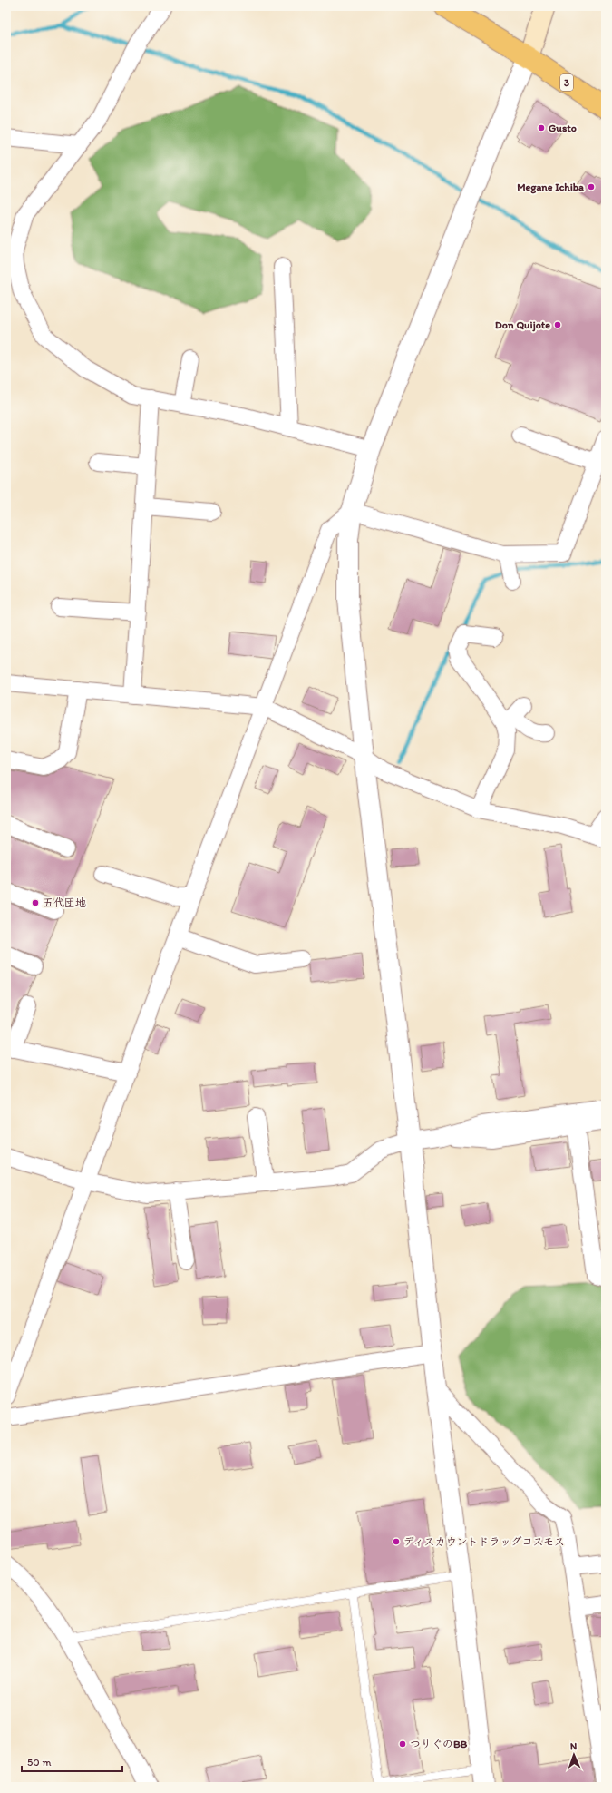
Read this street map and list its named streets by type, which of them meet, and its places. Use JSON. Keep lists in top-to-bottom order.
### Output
{
  "streets": {
    "highway": ["3"]
  },
  "places": [
    "Gusto",
    "Megane Ichiba",
    "Don Quijote",
    "五代団地",
    "ディスカウントドラッグコスモス",
    "つりぐのBB"
  ],
  "scale_bar": "50 m",
  "north": "top"
}
